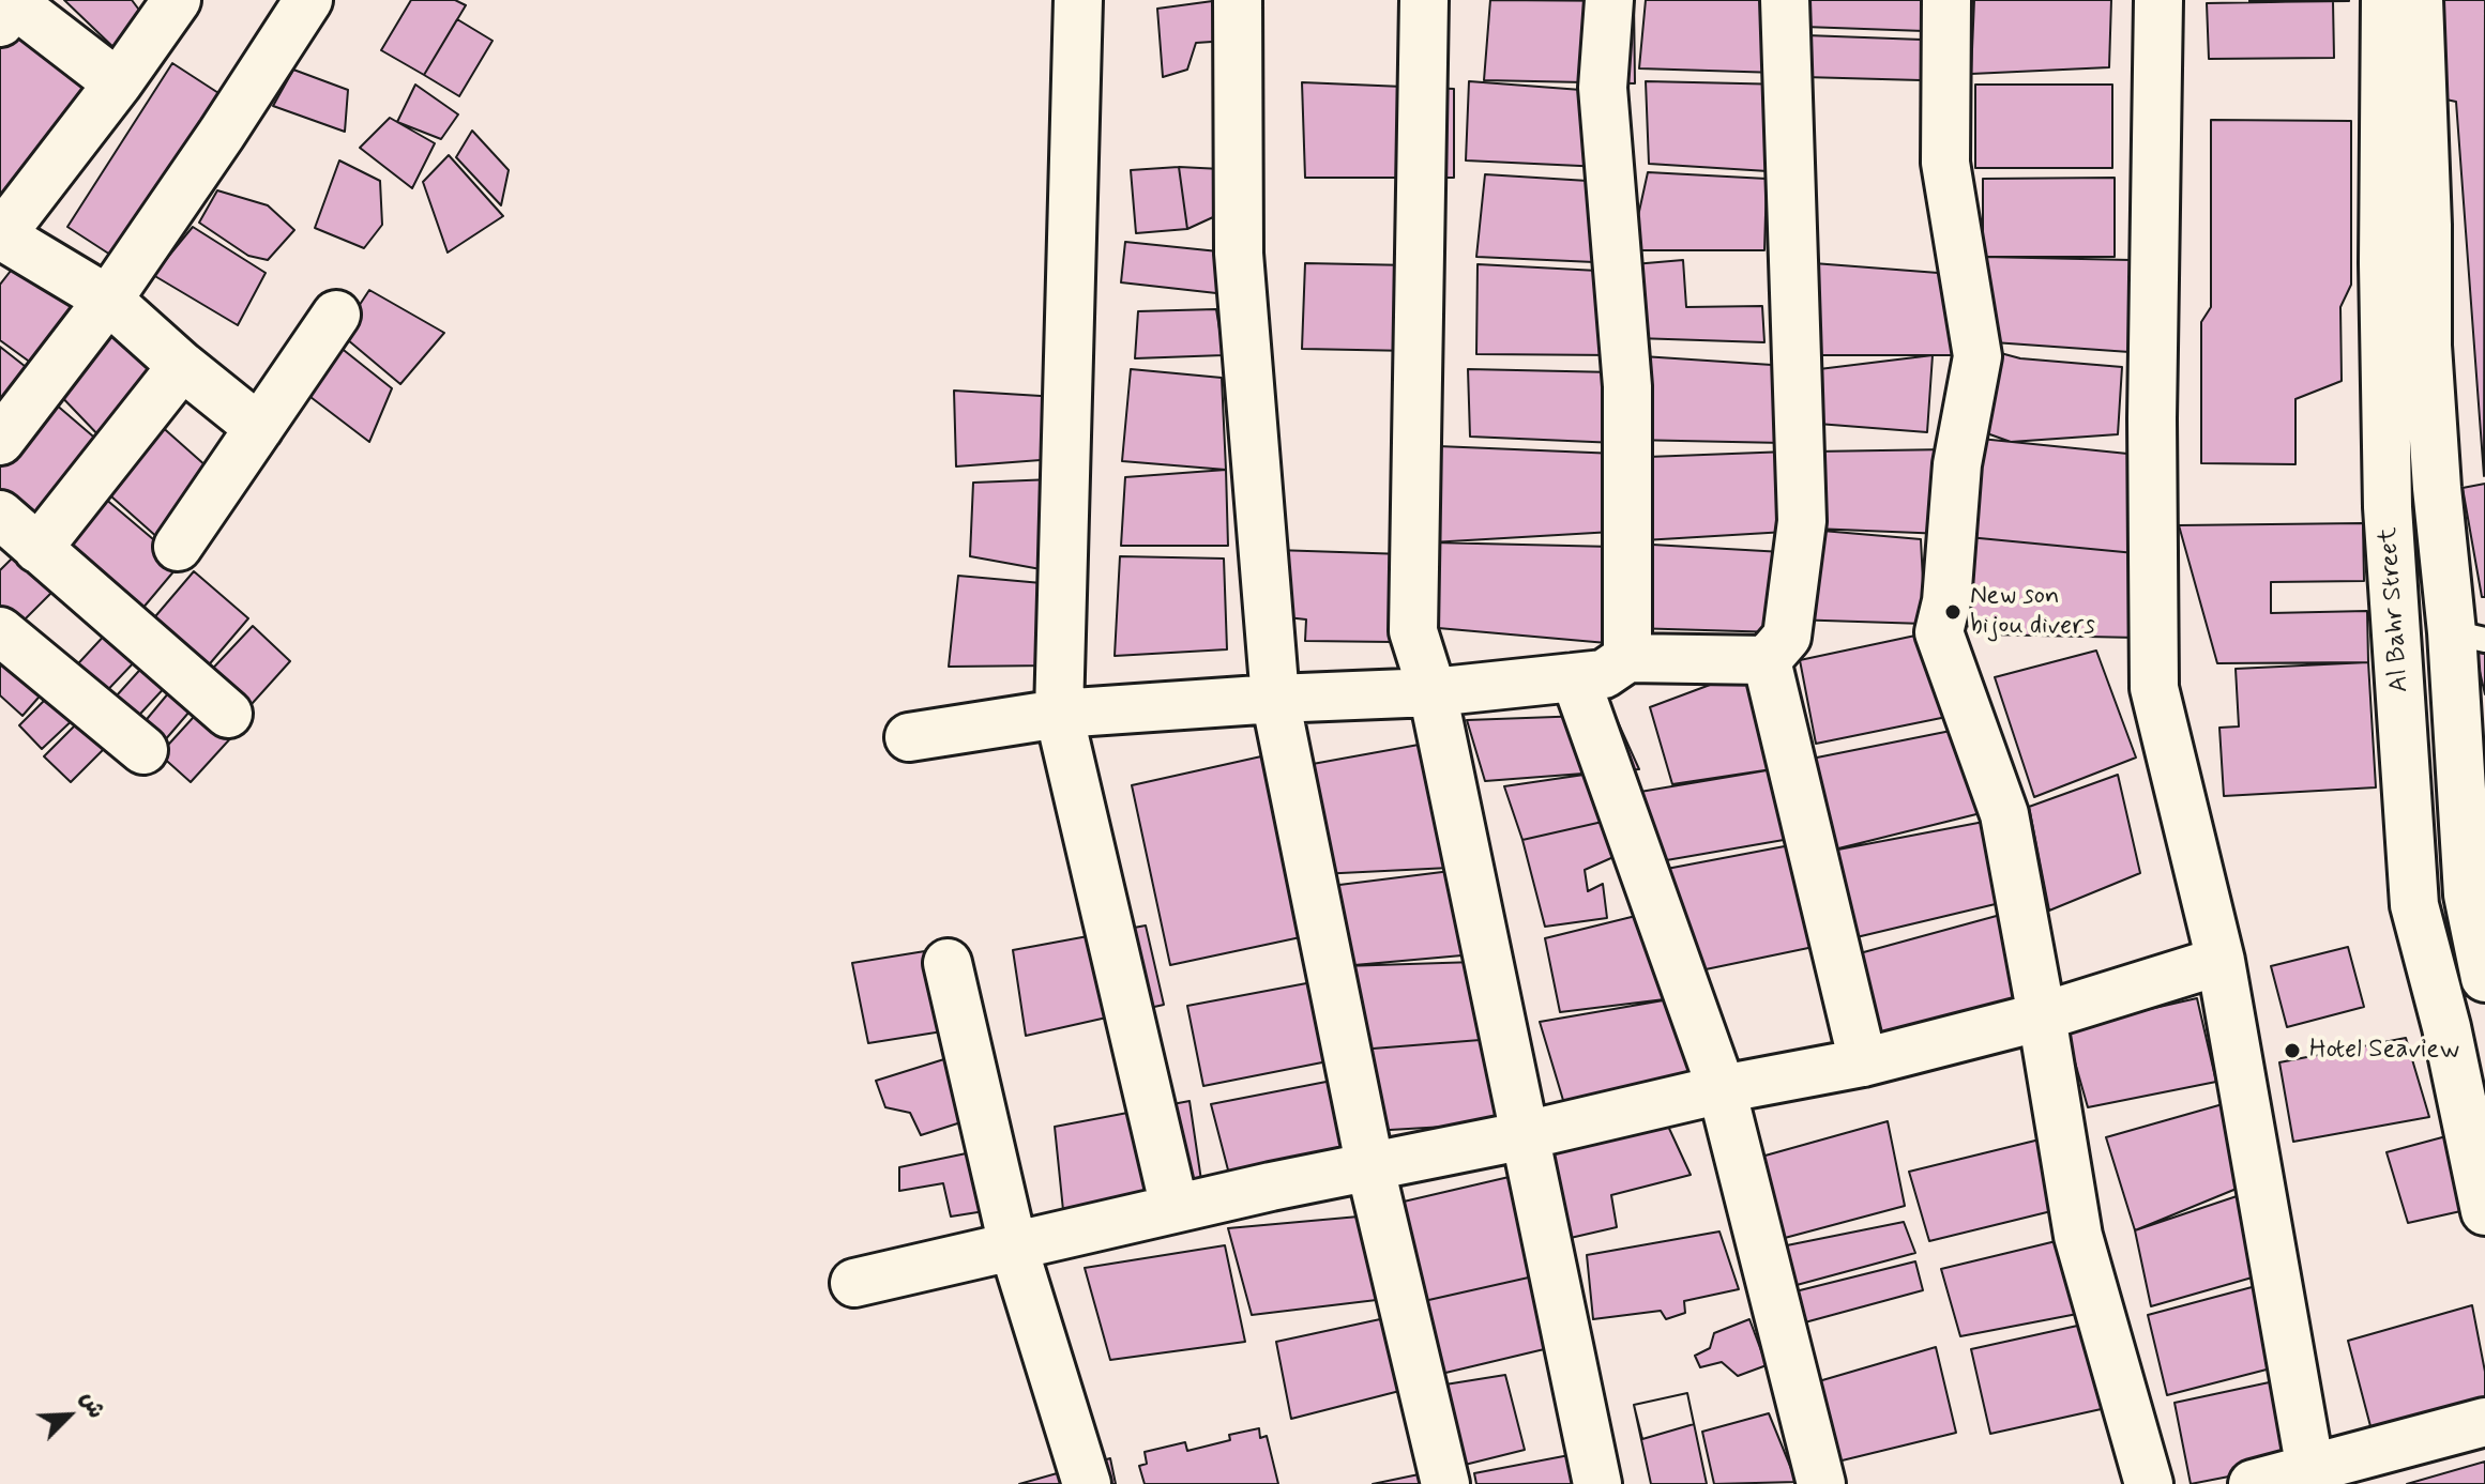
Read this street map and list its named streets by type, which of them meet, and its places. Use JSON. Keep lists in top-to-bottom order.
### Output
{
  "streets": {
    "street": ["Al Bahr Street"]
  },
  "places": ["New son bijou divers", "Hotel Seaview"],
  "north": "top right"
}
